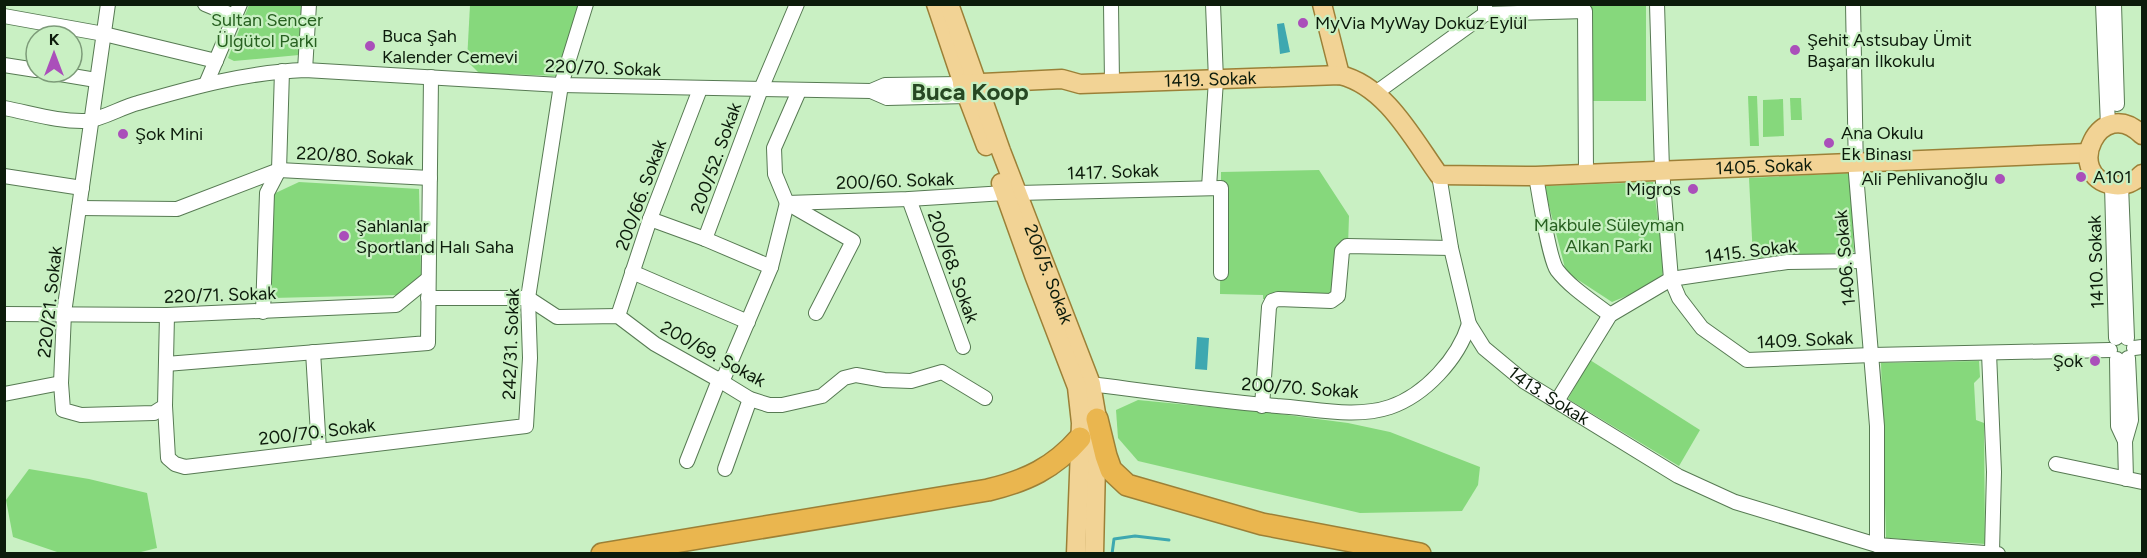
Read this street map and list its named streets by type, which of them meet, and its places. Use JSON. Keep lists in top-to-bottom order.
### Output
{
  "streets": {
    "main road": [
      "1419. Sokak",
      "1405. Sokak",
      "206/5. Sokak",
      "1413. Sokak"
    ],
    "street": [
      "220/70. Sokak",
      "220/80. Sokak",
      "200/52. Sokak",
      "1417. Sokak",
      "200/60. Sokak",
      "200/66. Sokak",
      "1415. Sokak",
      "1406. Sokak",
      "1410. Sokak",
      "200/68. Sokak",
      "220/71. Sokak",
      "220/21. Sokak",
      "1409. Sokak",
      "242/31. Sokak",
      "200/69. Sokak",
      "200/70. Sokak"
    ]
  },
  "crossings": [
    ["220/70. Sokak", "1419. Sokak"],
    ["220/70. Sokak", "220/80. Sokak"],
    ["220/70. Sokak", "200/52. Sokak"],
    ["220/70. Sokak", "200/66. Sokak"],
    ["220/70. Sokak", "206/5. Sokak"],
    ["220/70. Sokak", "220/21. Sokak"],
    ["220/70. Sokak", "242/31. Sokak"],
    ["1419. Sokak", "206/5. Sokak"],
    ["1419. Sokak", "1413. Sokak"],
    ["220/80. Sokak", "220/71. Sokak"],
    ["220/80. Sokak", "220/21. Sokak"],
    ["1405. Sokak", "1406. Sokak"],
    ["1405. Sokak", "1409. Sokak"],
    ["1405. Sokak", "1413. Sokak"],
    ["1417. Sokak", "200/60. Sokak"],
    ["1417. Sokak", "206/5. Sokak"],
    ["200/60. Sokak", "200/68. Sokak"],
    ["200/60. Sokak", "206/5. Sokak"],
    ["200/66. Sokak", "200/69. Sokak"],
    ["1415. Sokak", "1406. Sokak"],
    ["1415. Sokak", "1409. Sokak"],
    ["1415. Sokak", "1413. Sokak"],
    ["1406. Sokak", "1409. Sokak"],
    ["1406. Sokak", "1413. Sokak"],
    ["1410. Sokak", "1409. Sokak"],
    ["206/5. Sokak", "200/70. Sokak"],
    ["220/71. Sokak", "220/21. Sokak"],
    ["220/21. Sokak", "200/70. Sokak"],
    ["242/31. Sokak", "200/70. Sokak"],
    ["200/70. Sokak", "1413. Sokak"]
  ],
  "districts": ["Buca Koop"],
  "parks": ["Sultan Sencer Ülgütol Parkı", "Makbule Süleyman Alkan Parkı"],
  "places": [
    "MyVia MyWay Dokuz Eylül",
    "Buca Şah Kalender Cemevi",
    "Şehit Astsubay Ümit Başaran İlkokulu",
    "Şok Mini",
    "Ana Okulu Ek Binası",
    "A101",
    "Ali Pehlivanoğlu",
    "Migros",
    "Şahlanlar Sportland Halı Saha",
    "Şok"
  ],
  "north": "top"
}
